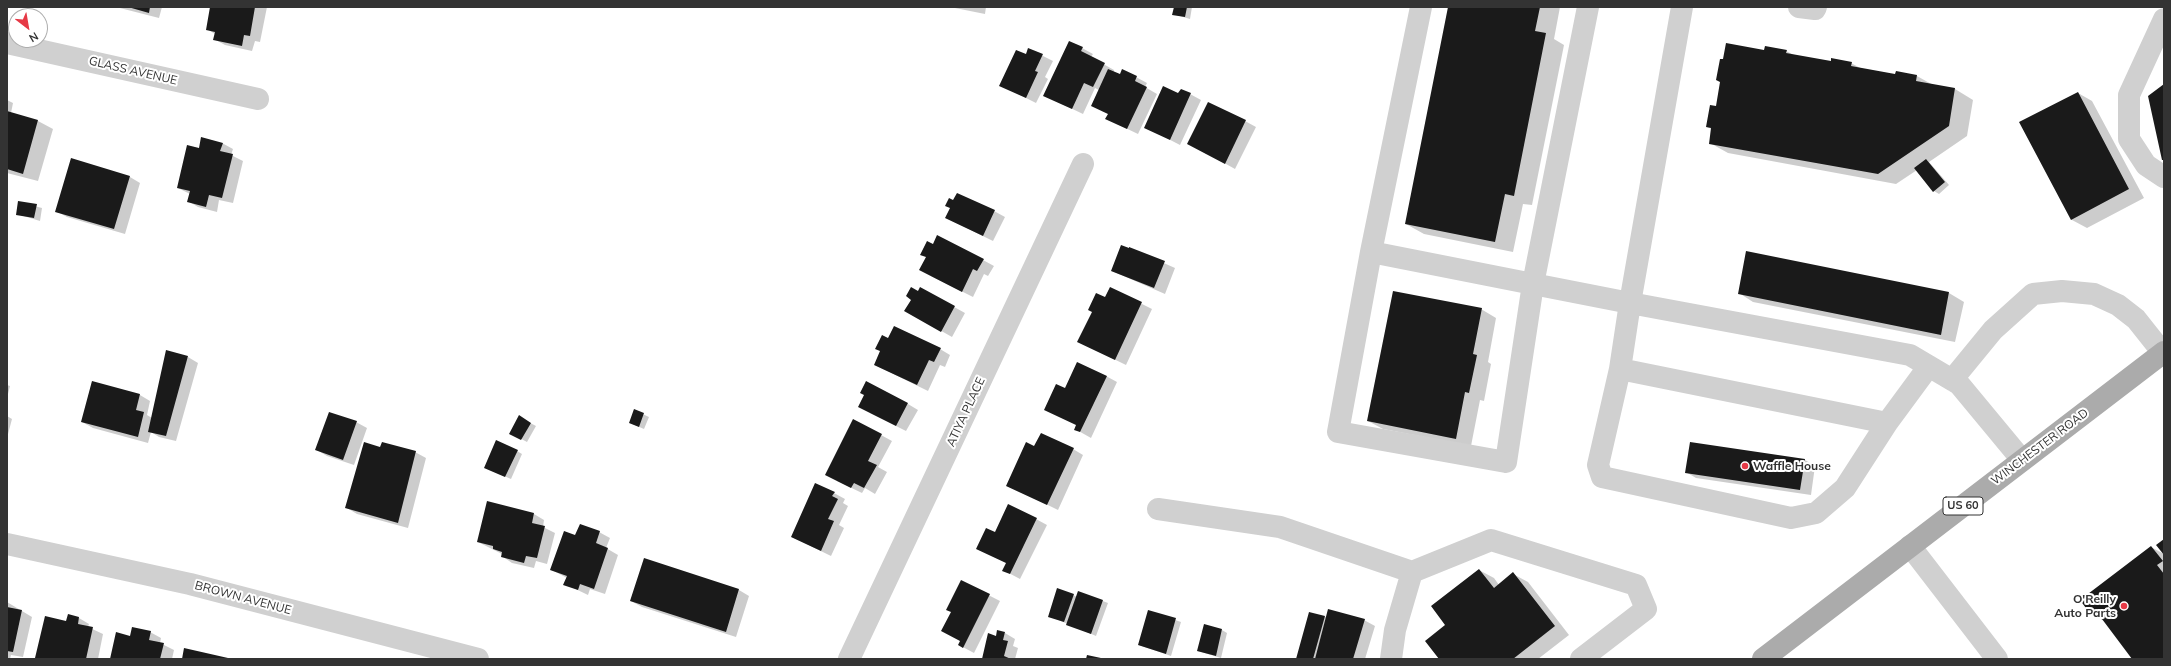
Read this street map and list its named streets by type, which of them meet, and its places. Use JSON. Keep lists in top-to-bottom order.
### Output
{
  "streets": {
    "main road": ["WINCHESTER ROAD", "US 60"],
    "street": ["GLASS AVENUE", "ATIYA PLACE", "BROWN AVENUE"]
  },
  "places": ["Waffle House", "O'Reilly Auto Parts"],
  "north": "bottom right"
}
